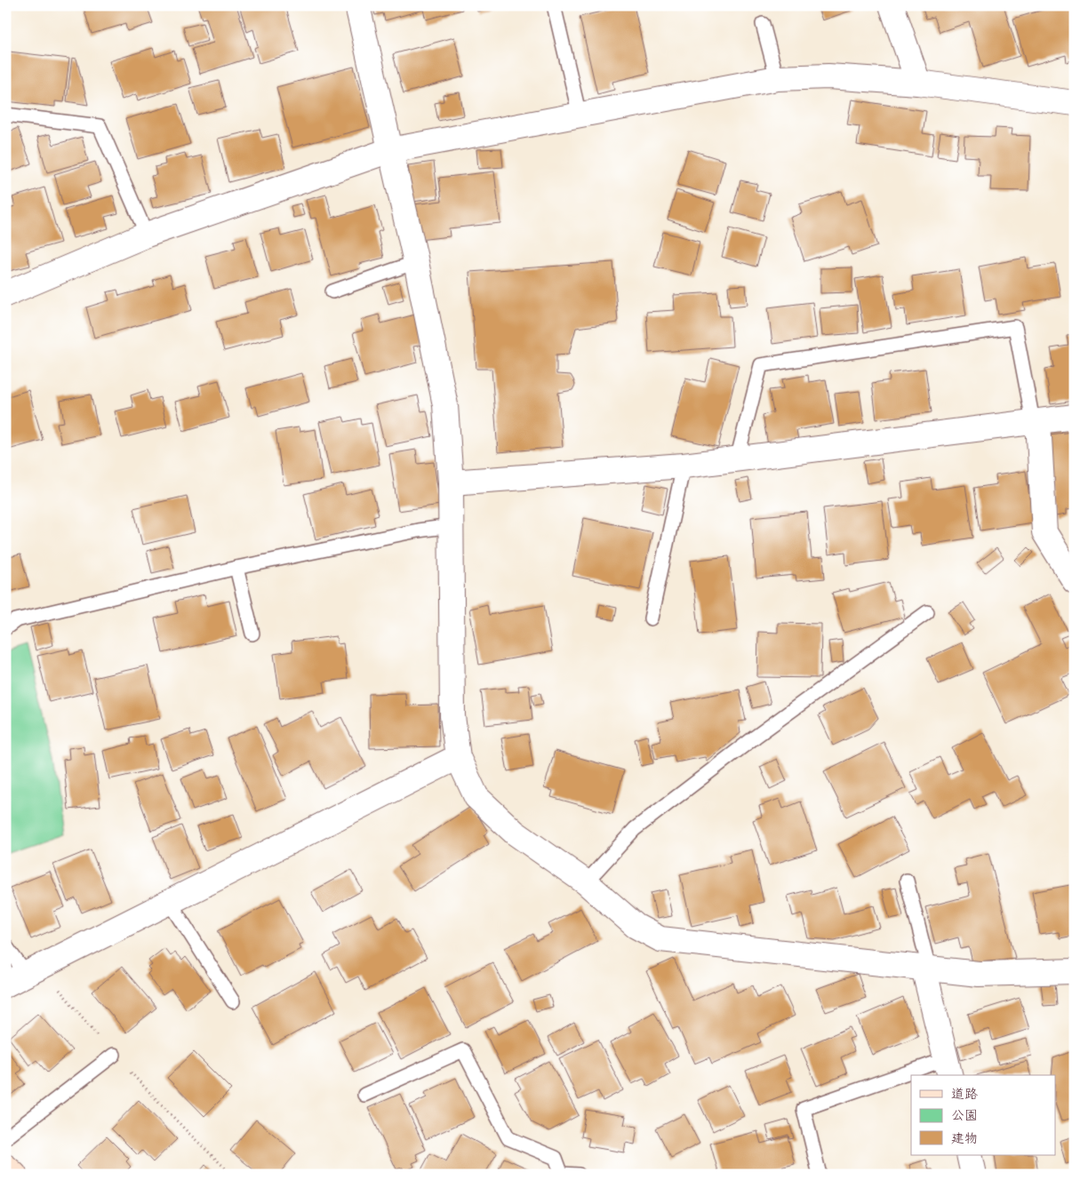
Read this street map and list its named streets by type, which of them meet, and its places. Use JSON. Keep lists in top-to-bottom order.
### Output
{
  "legend": ["道路", "公園", "建物"]
}
